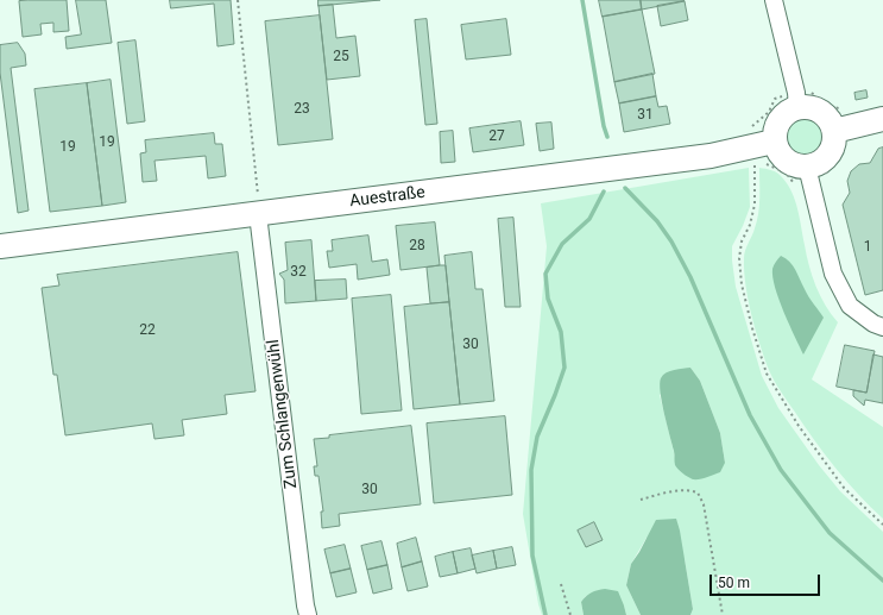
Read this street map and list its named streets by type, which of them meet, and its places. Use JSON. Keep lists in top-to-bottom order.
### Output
{
  "streets": {
    "street": ["Auestraße", "Zum Schlangenwühl"]
  },
  "crossings": [
    ["Auestraße", "Zum Schlangenwühl"]
  ],
  "house_numbers": [
    "25",
    "23",
    "31",
    "27",
    "19",
    "19",
    "28",
    "1",
    "32",
    "22",
    "30",
    "30"
  ],
  "scale_bar": "50 m"
}
